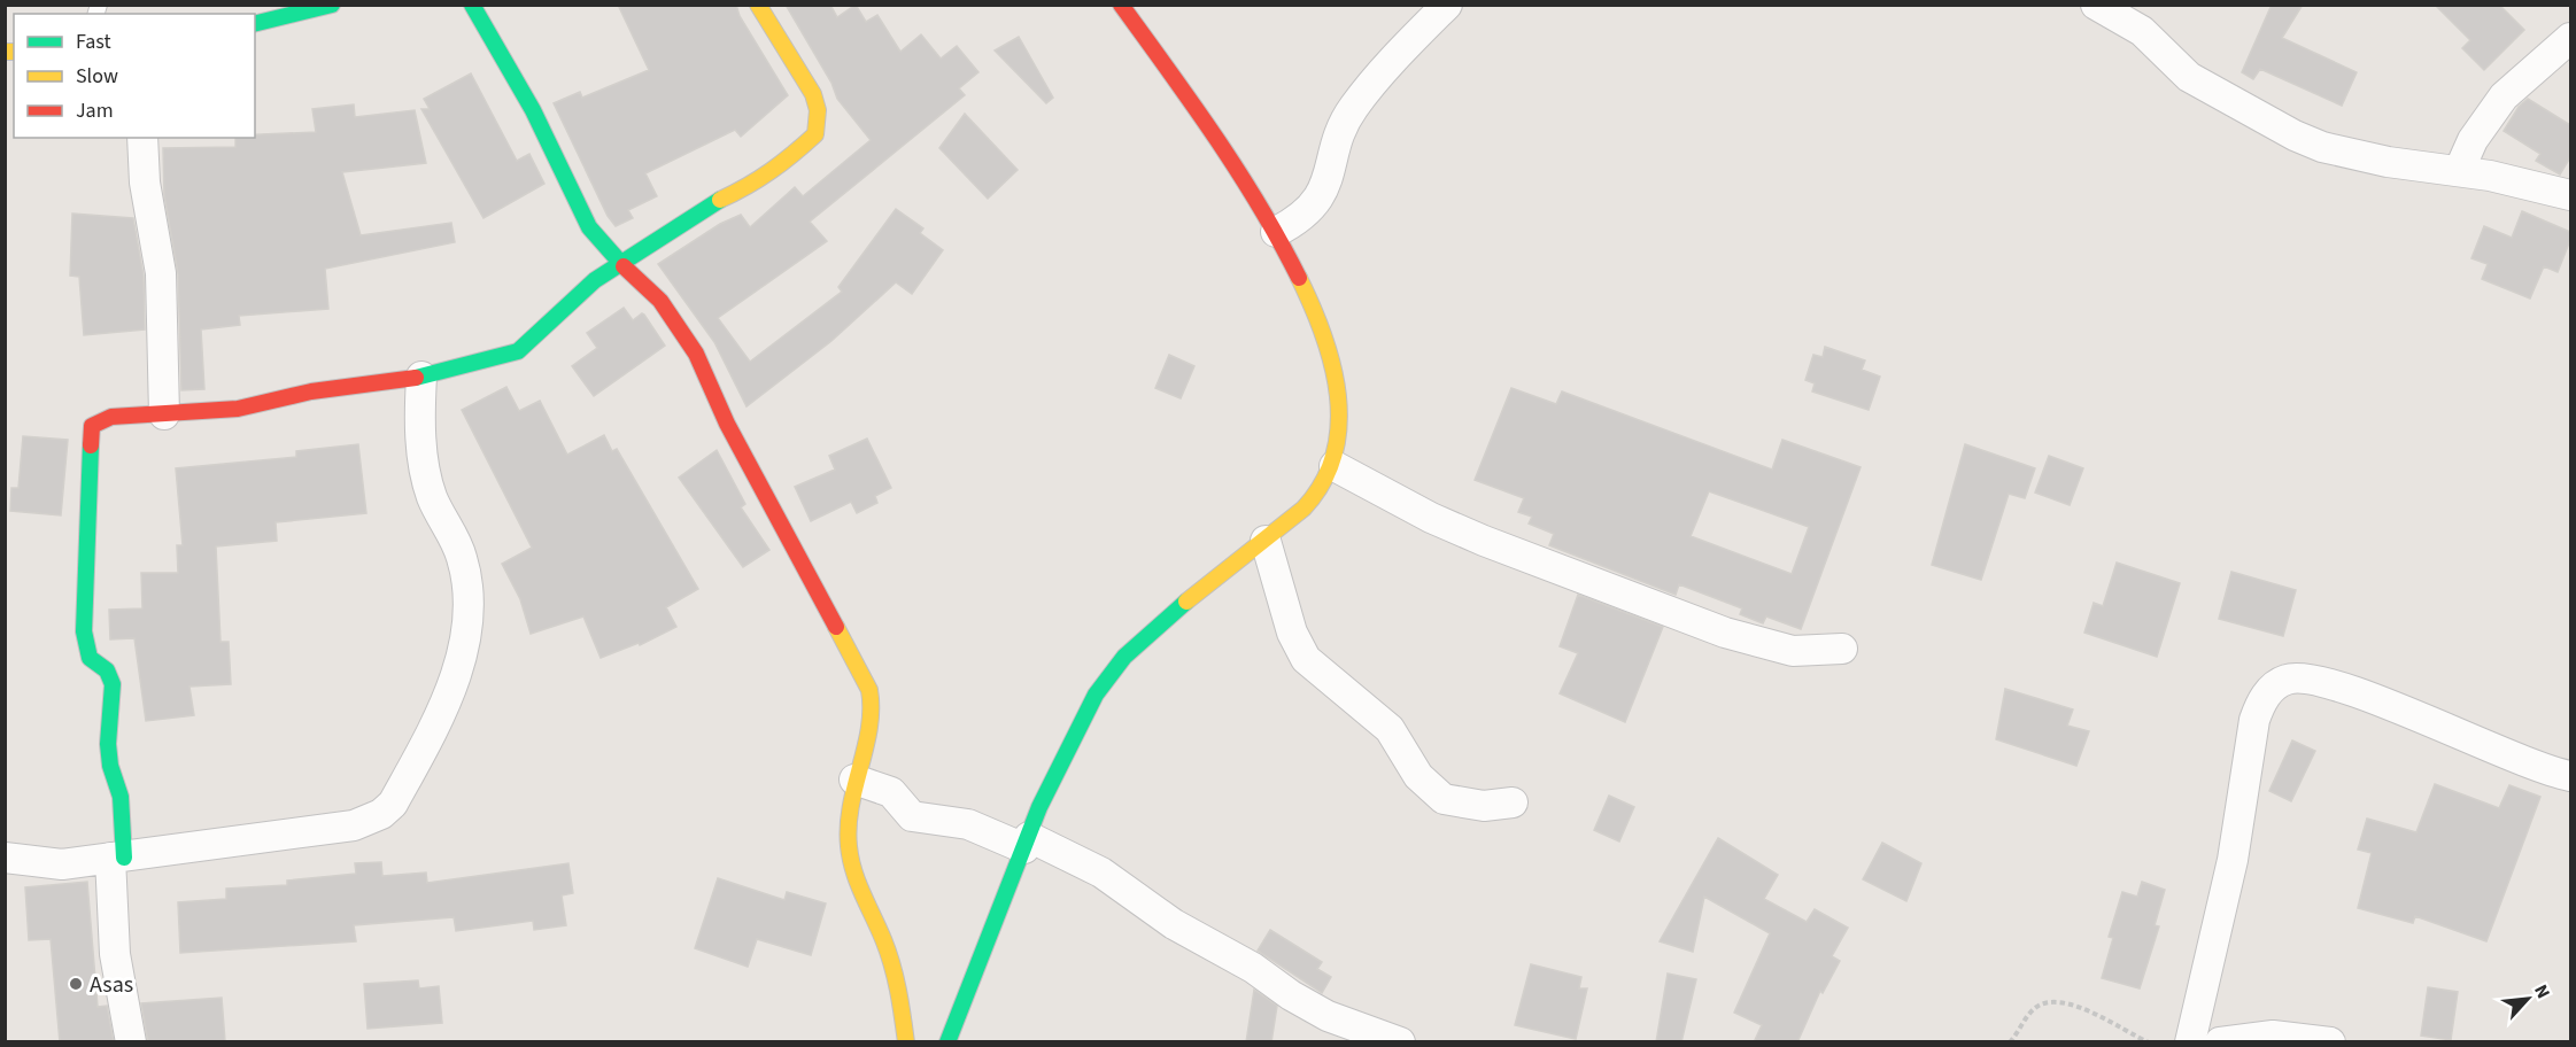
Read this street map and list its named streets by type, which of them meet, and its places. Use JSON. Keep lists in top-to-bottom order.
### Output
{
  "places": ["Asas"],
  "legend": ["Fast", "Slow", "Jam"],
  "north": "top right"
}
